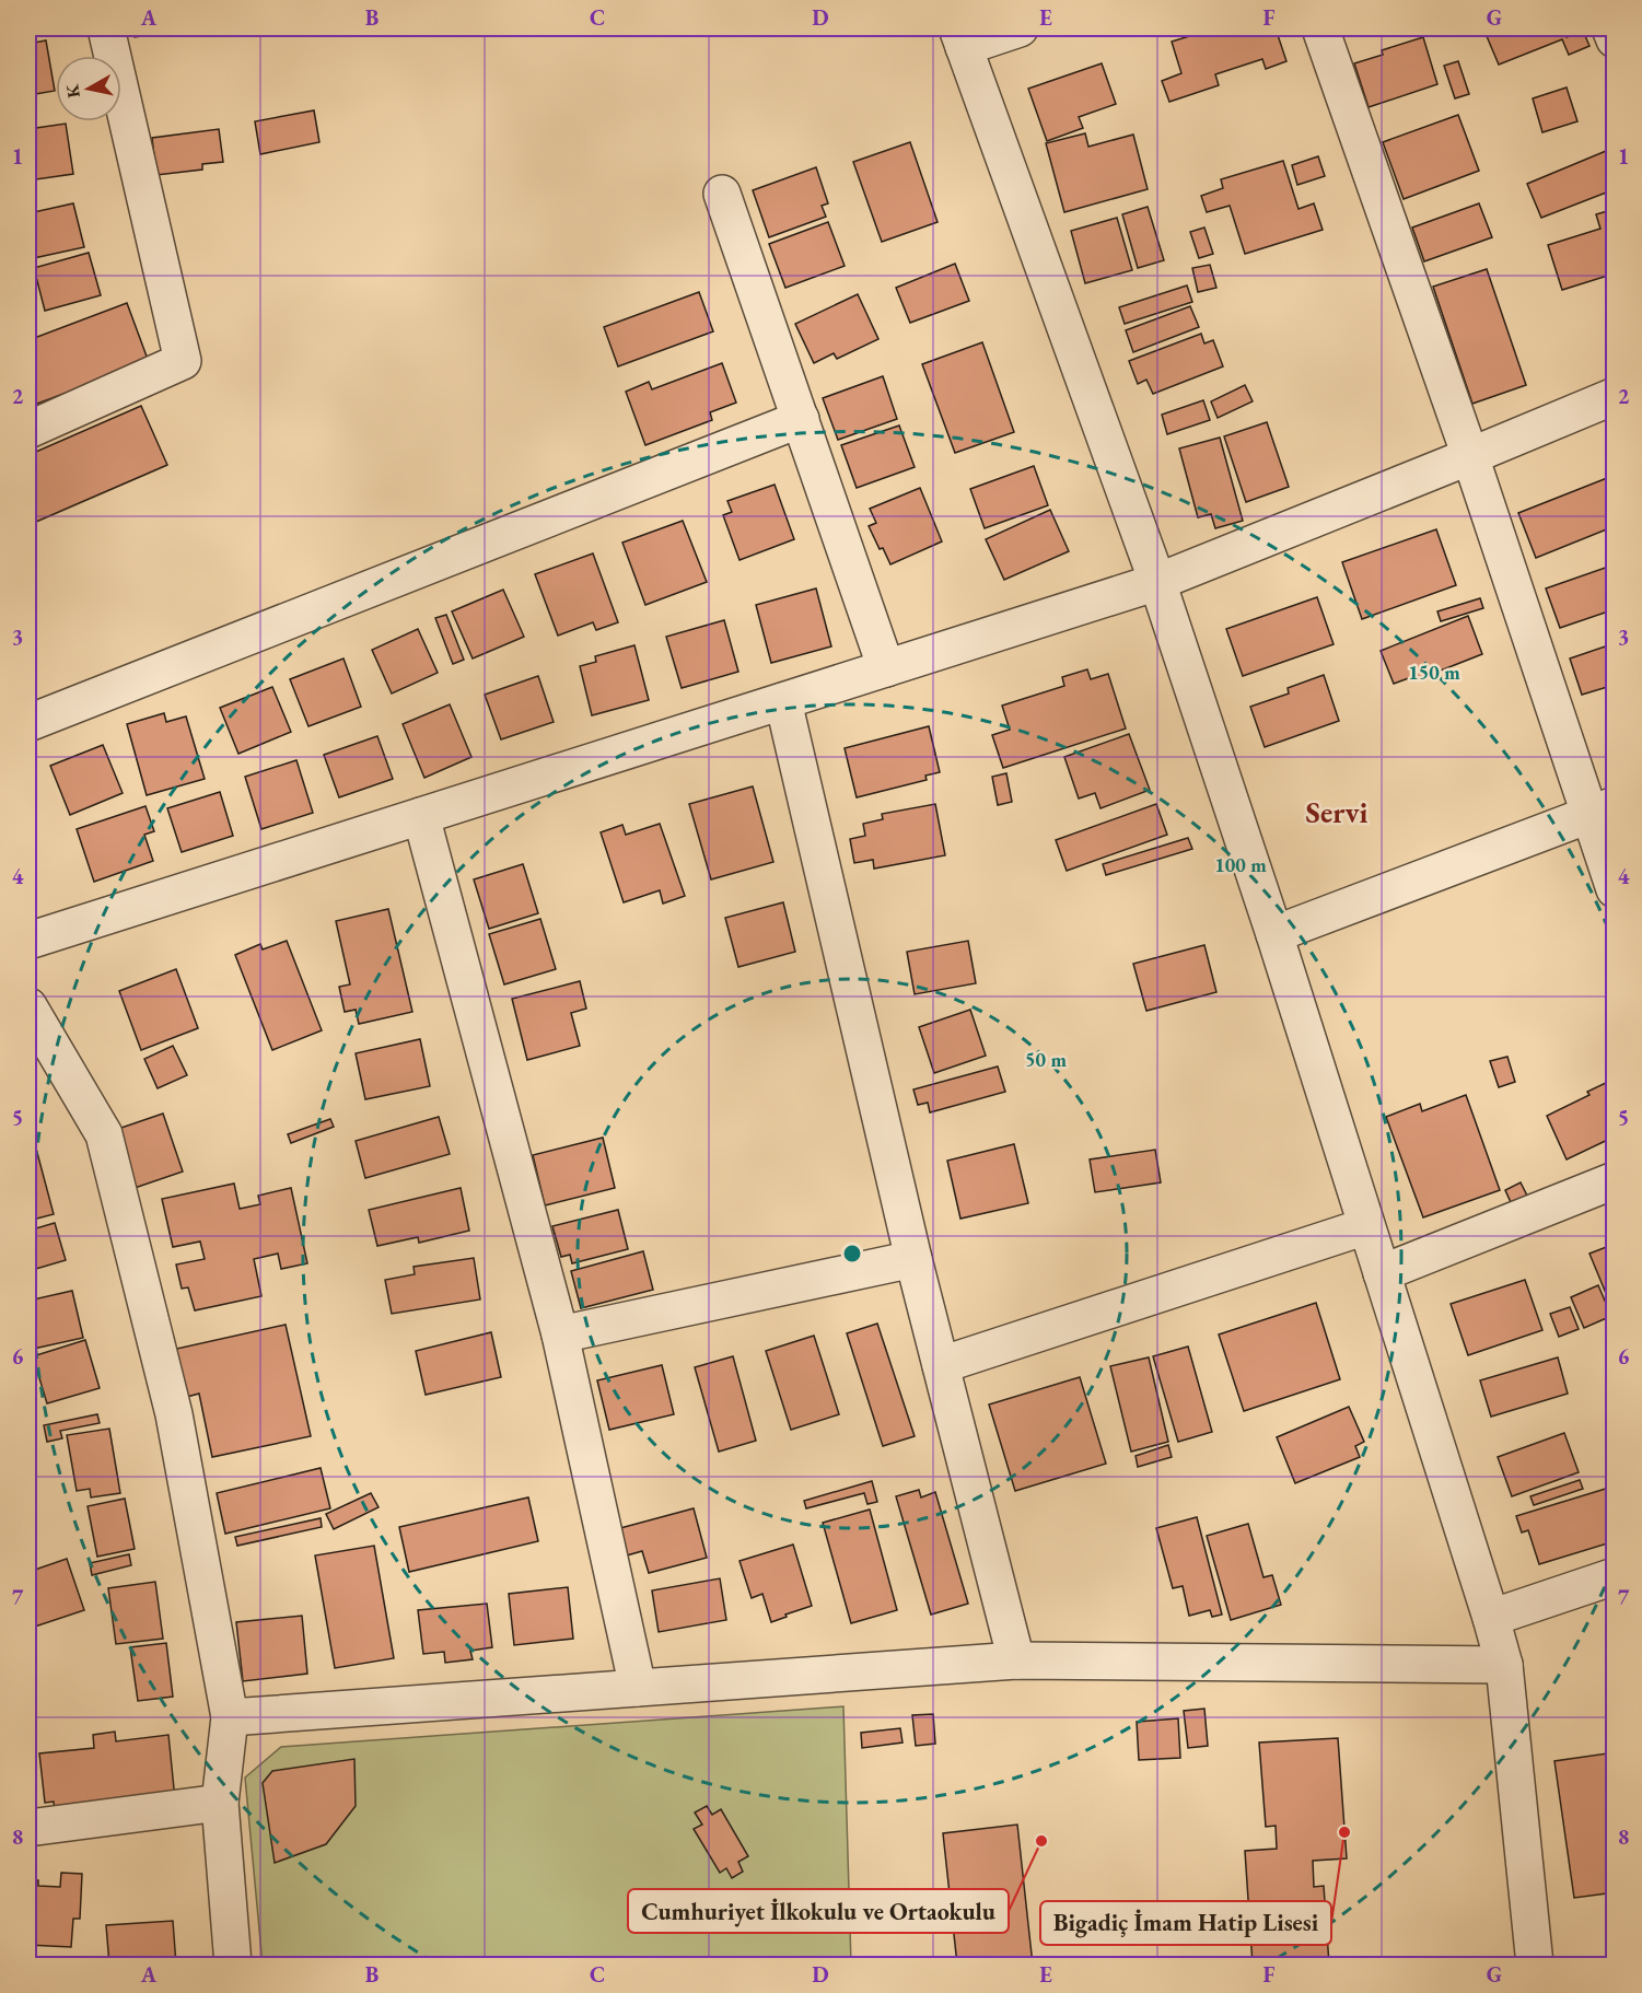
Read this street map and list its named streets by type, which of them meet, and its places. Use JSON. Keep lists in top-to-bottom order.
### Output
{
  "districts": ["Servi"],
  "places": ["Bigadiç İmam Hatip Lisesi", "Cumhuriyet İlkokulu ve Ortaokulu"],
  "north": "left",
  "grid": {
    "columns": [
      "A",
      "B",
      "C",
      "D",
      "E",
      "F",
      "G"
    ],
    "rows": [
      "1",
      "2",
      "3",
      "4",
      "5",
      "6",
      "7",
      "8"
    ]
  },
  "rings": ["150 m", "100 m", "50 m"]
}
